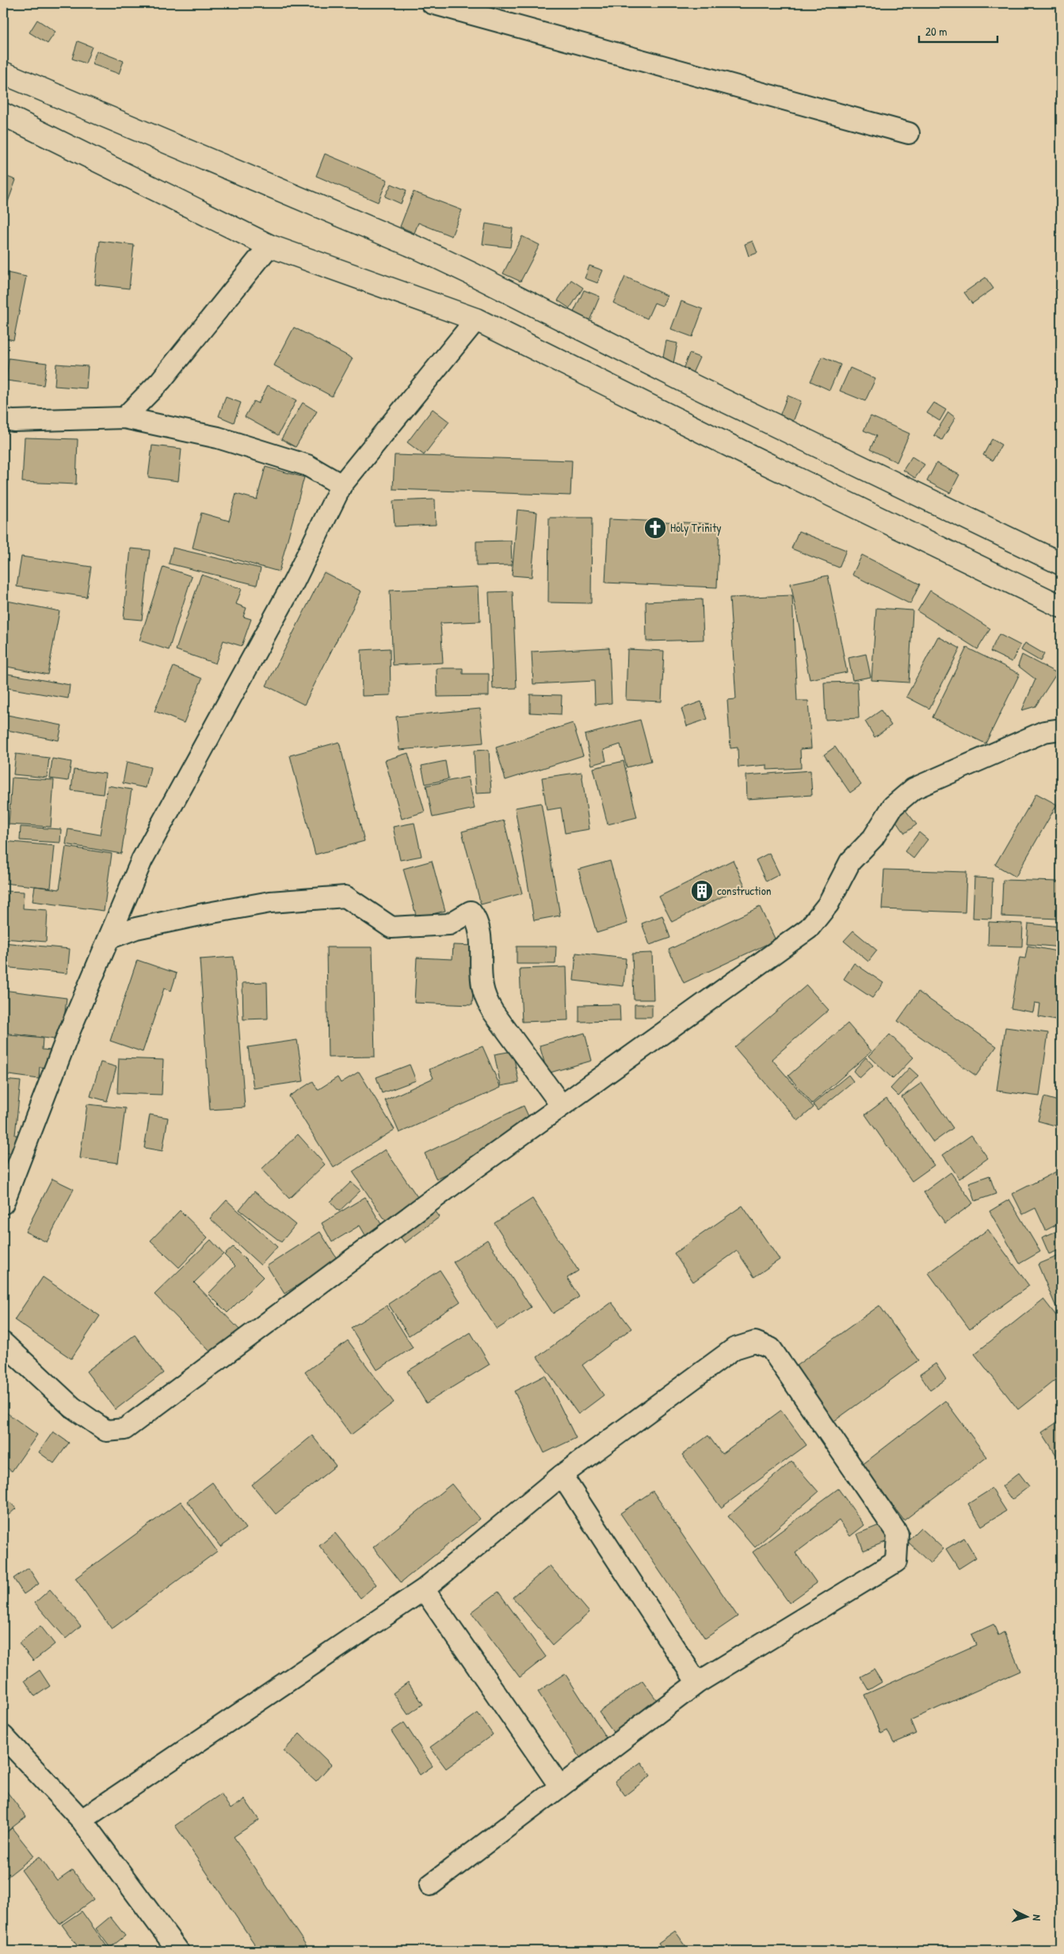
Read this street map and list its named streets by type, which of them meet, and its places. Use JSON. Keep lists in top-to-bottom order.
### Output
{
  "places": {
    "church": ["Holy Trinity"],
    "building": ["construction"]
  },
  "scale_bar": "20 m",
  "north": "right"
}
